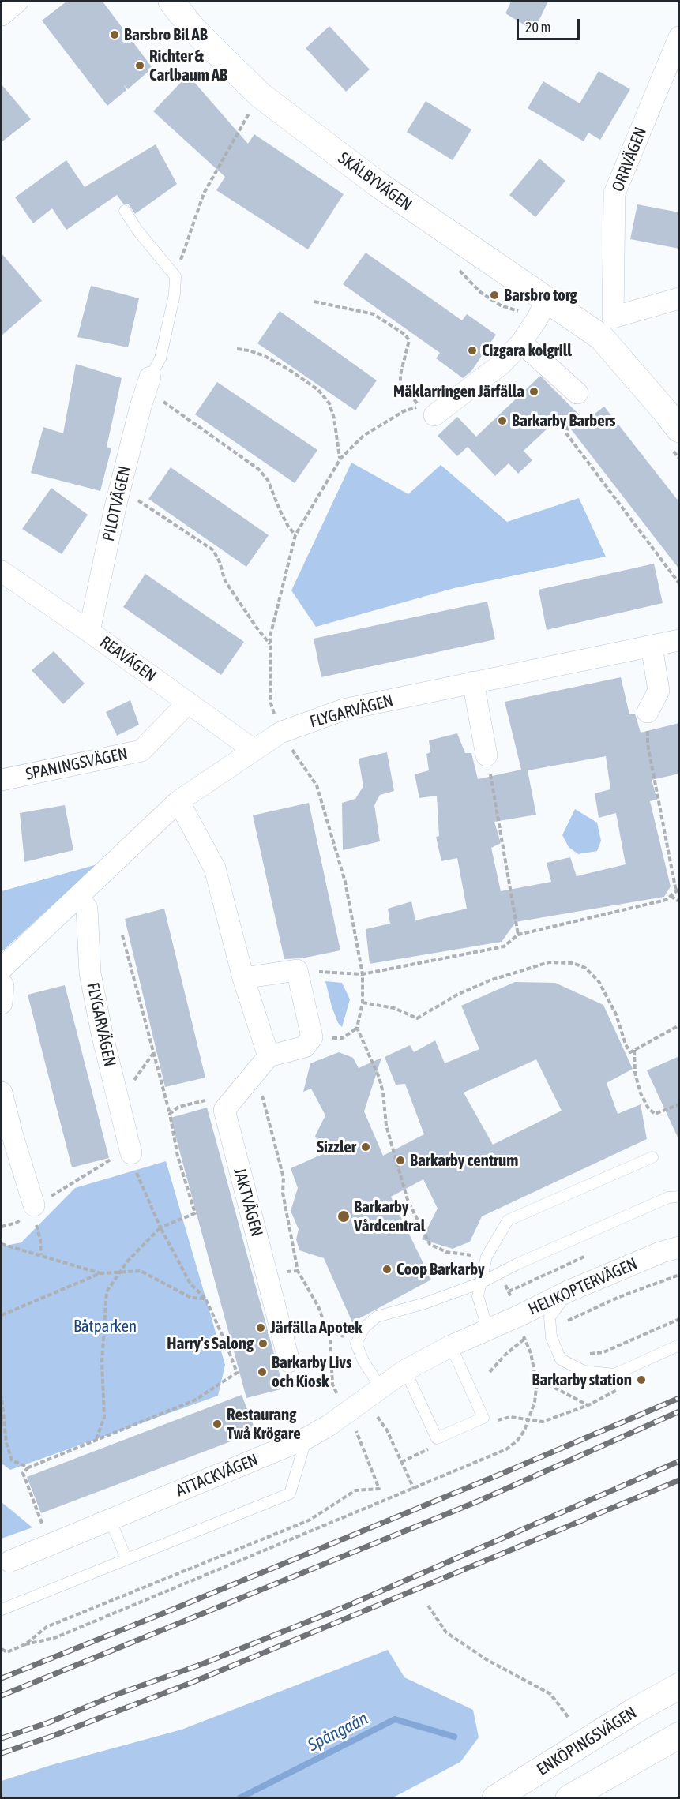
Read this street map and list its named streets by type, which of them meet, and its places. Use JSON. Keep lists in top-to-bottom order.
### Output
{
  "streets": {
    "main road": ["SKÄLBYVÄGEN", "ENKÖPINGSVÄGEN"],
    "street": [
      "ORRVÄGEN",
      "PILOTVÄGEN",
      "REAVÄGEN",
      "FLYGARVÄGEN",
      "SPANINGSVÄGEN",
      "JAKTVÄGEN",
      "HELIKOPTERVÄGEN",
      "ATTACKVÄGEN"
    ]
  },
  "crossings": [
    ["ORRVÄGEN", "SKÄLBYVÄGEN"],
    ["PILOTVÄGEN", "REAVÄGEN"],
    ["REAVÄGEN", "FLYGARVÄGEN"],
    ["REAVÄGEN", "SPANINGSVÄGEN"],
    ["HELIKOPTERVÄGEN", "ATTACKVÄGEN"]
  ],
  "water": ["Spångaån"],
  "parks": ["Båtparken"],
  "places": [
    "Barsbro Bil AB",
    "Richter & Carlbaum AB",
    "Barsbro torg",
    "Cizgara kolgrill",
    "Mäklarringen Järfälla",
    "Barkarby Barbers",
    "Sizzler",
    "Barkarby centrum",
    "Barkarby Vårdcentral",
    "Coop Barkarby",
    "Järfälla Apotek",
    "Harry's Salong",
    "Barkarby Livs och Kiosk",
    "Barkarby station",
    "Restaurang Twå Krögare"
  ],
  "scale_bar": "20 m"
}
